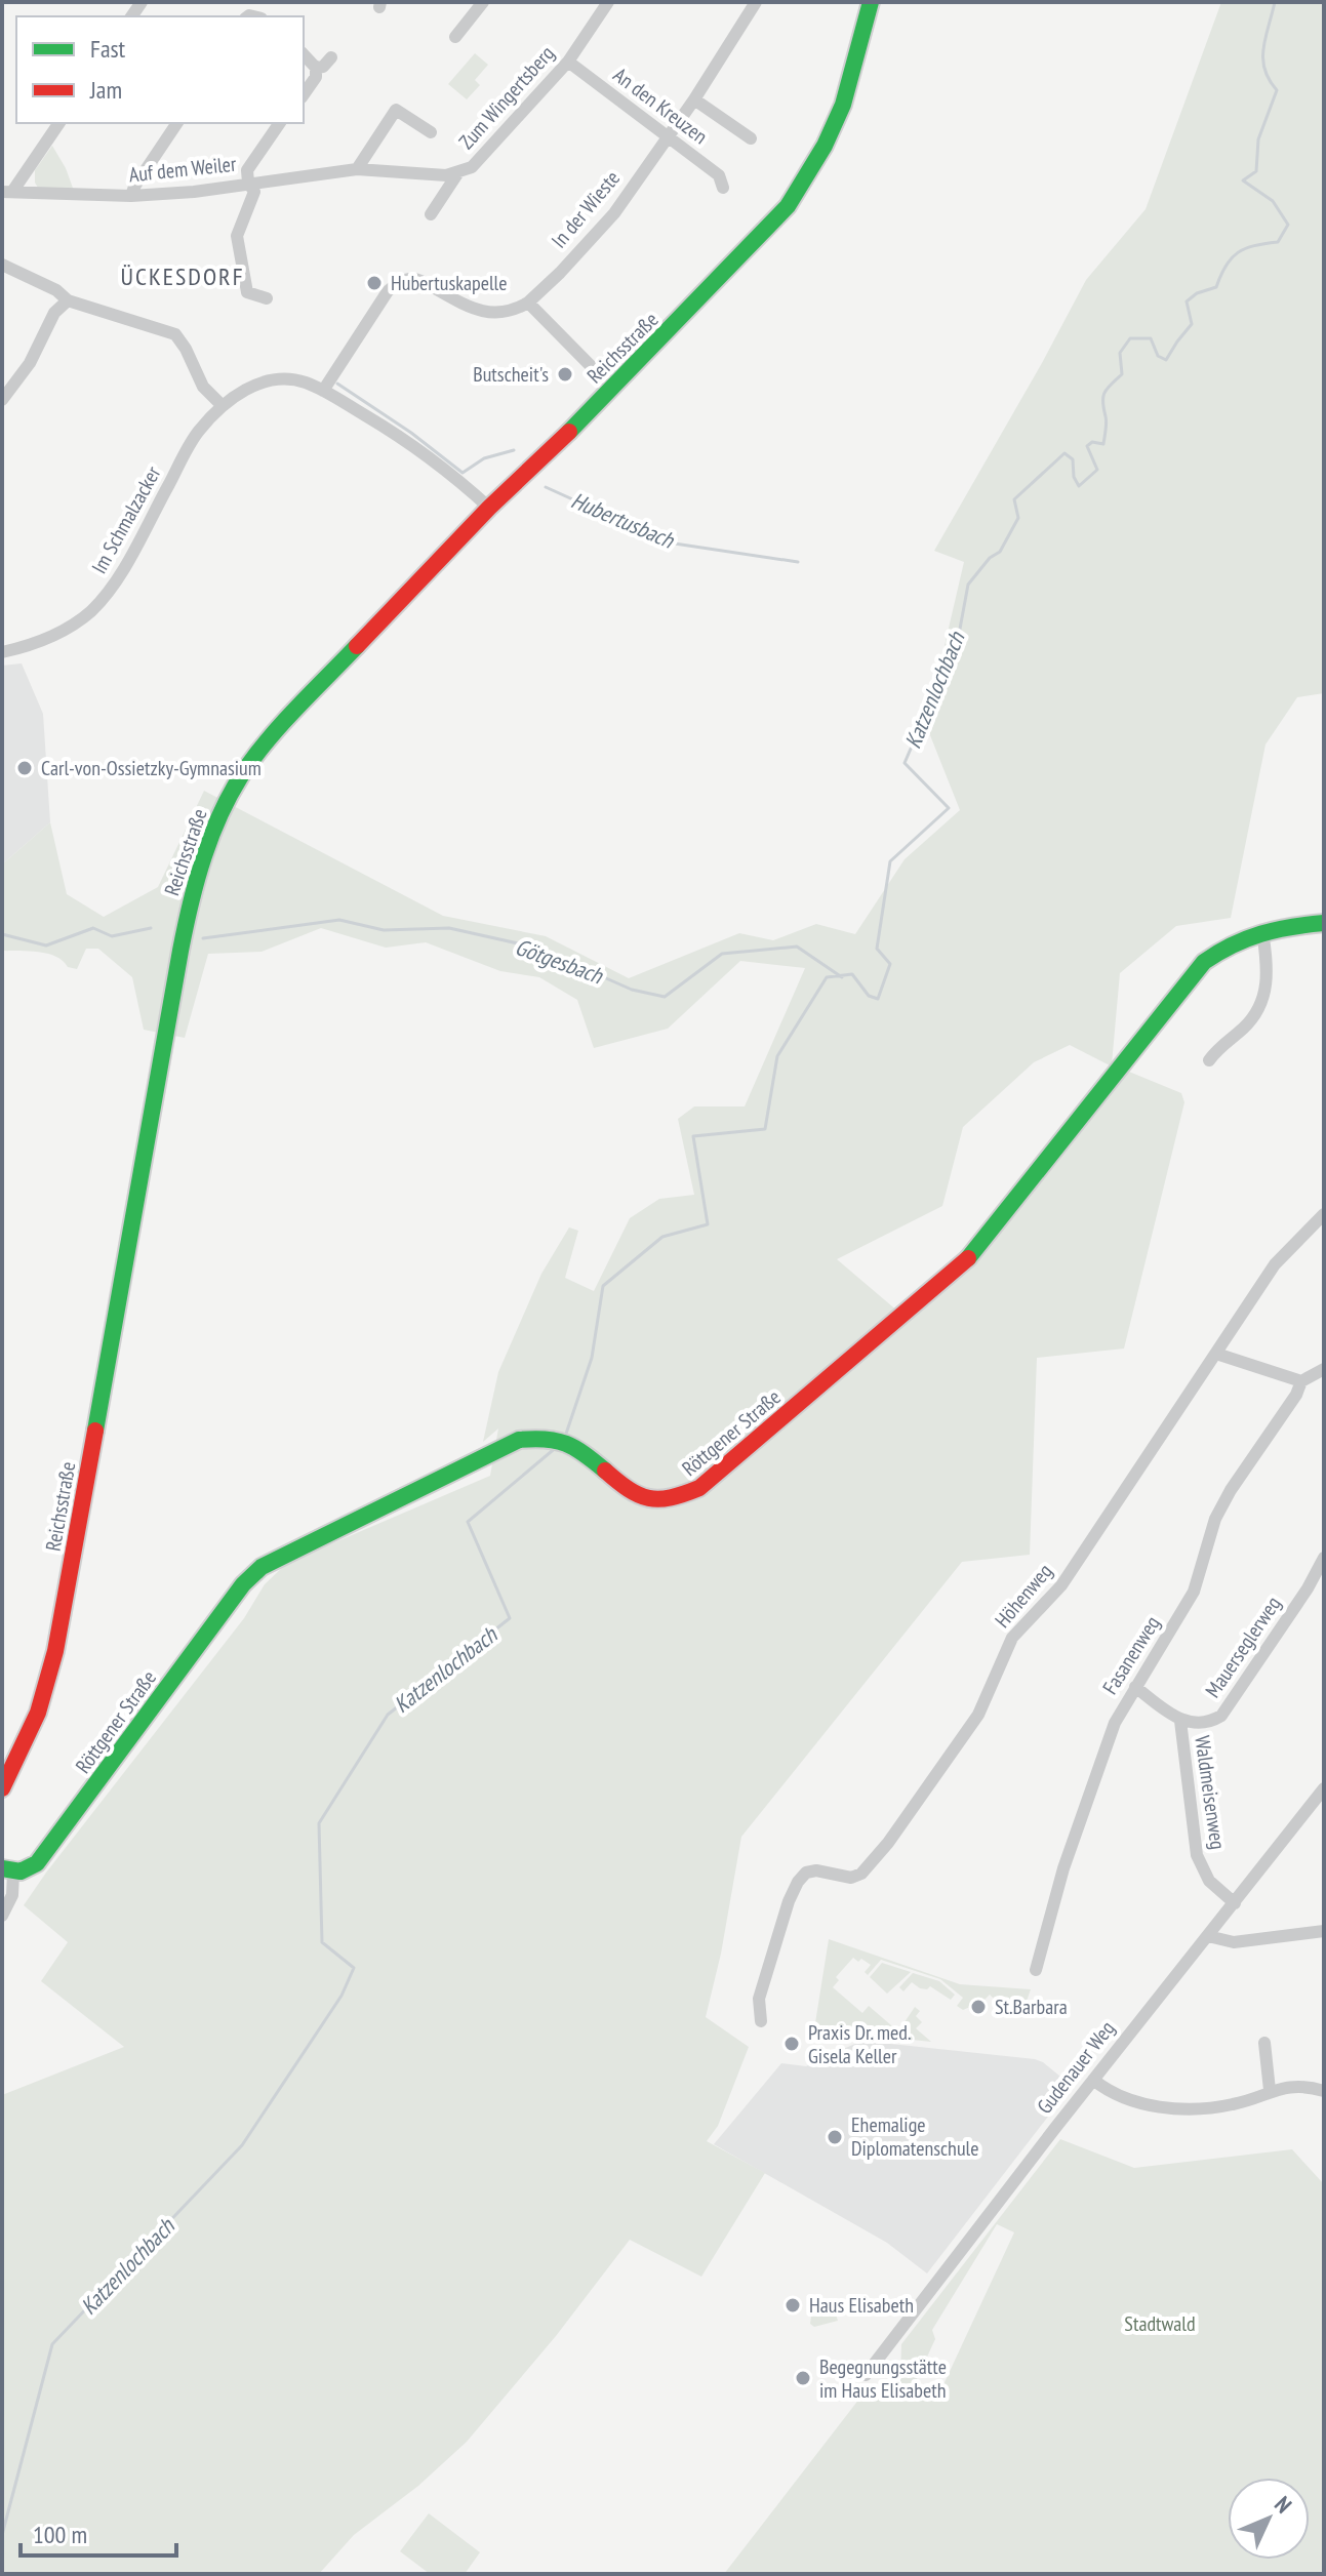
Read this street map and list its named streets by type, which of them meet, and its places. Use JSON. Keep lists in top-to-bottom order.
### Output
{
  "streets": {
    "main road": ["Reichsstraße", "Röttgener Straße"],
    "street": [
      "Zum Wingertsberg",
      "An den Kreuzen",
      "Auf dem Weiler",
      "In der Wieste",
      "Im Schmalzacker",
      "Höhenweg",
      "Mauerseglerweg",
      "Fasanenweg",
      "Waldmeisenweg",
      "Gudenauer Weg"
    ]
  },
  "crossings": [
    ["Zum Wingertsberg", "An den Kreuzen"],
    ["Zum Wingertsberg", "Auf dem Weiler"],
    ["An den Kreuzen", "In der Wieste"],
    ["Reichsstraße", "Im Schmalzacker"],
    ["Mauerseglerweg", "Waldmeisenweg"],
    ["Waldmeisenweg", "Gudenauer Weg"]
  ],
  "districts": ["ÜCKESDORF"],
  "water": ["Hubertusbach", "Katzenlochbach", "Götgesbach"],
  "parks": ["Stadtwald"],
  "places": [
    "Hubertuskapelle",
    "Butscheit's",
    "Carl-von-Ossietzky-Gymnasium",
    "St.Barbara",
    "Praxis Dr. med. Gisela Keller",
    "Ehemalige Diplomatenschule",
    "Haus Elisabeth",
    "Begegnungsstätte im Haus Elisabeth"
  ],
  "legend": ["Fast", "Jam"],
  "scale_bar": "100 m",
  "north": "top right"
}
